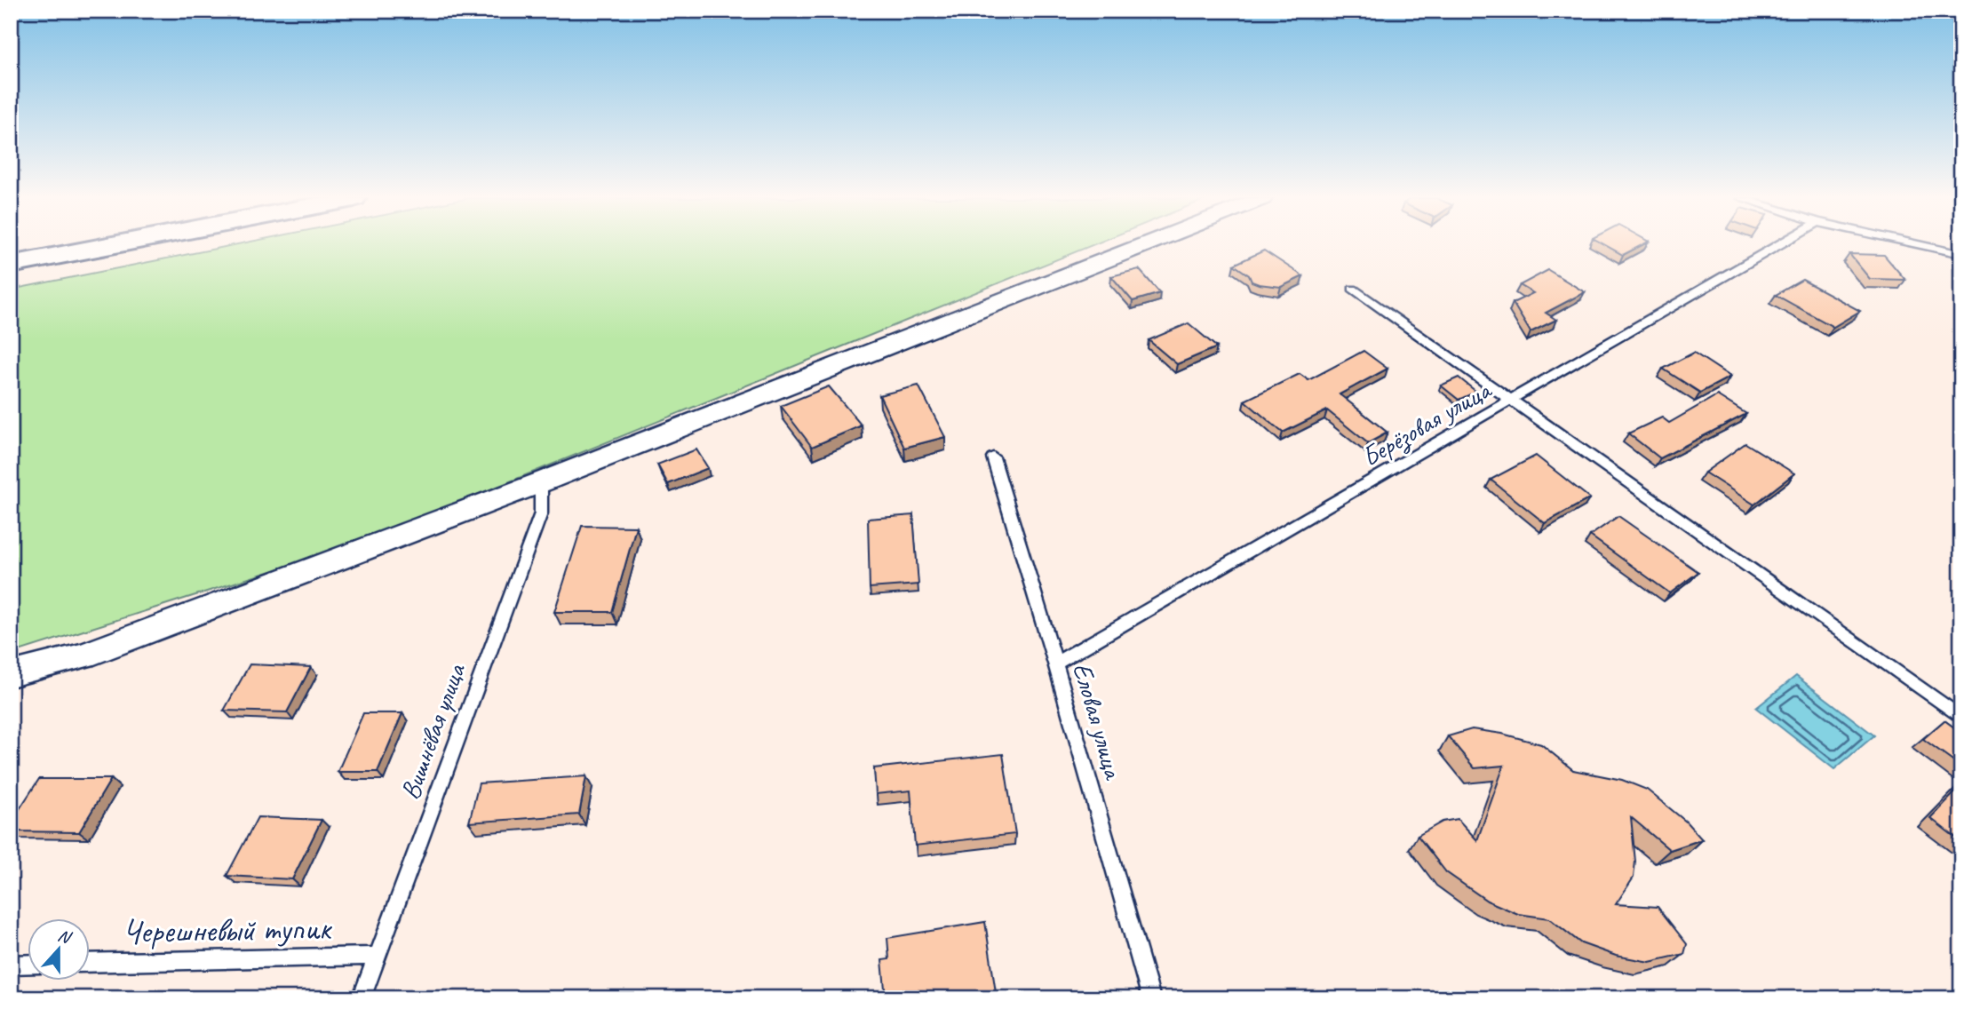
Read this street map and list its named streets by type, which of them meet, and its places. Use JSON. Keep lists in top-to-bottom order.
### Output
{
  "streets": {
    "lane": [
      "Берёзовая улица",
      "Еловая улица",
      "Вишнёвая улица",
      "Черешневый тупик"
    ]
  },
  "crossings": [
    ["Берёзовая улица", "Еловая улица"],
    ["Вишнёвая улица", "Черешневый тупик"]
  ],
  "north": "top"
}
